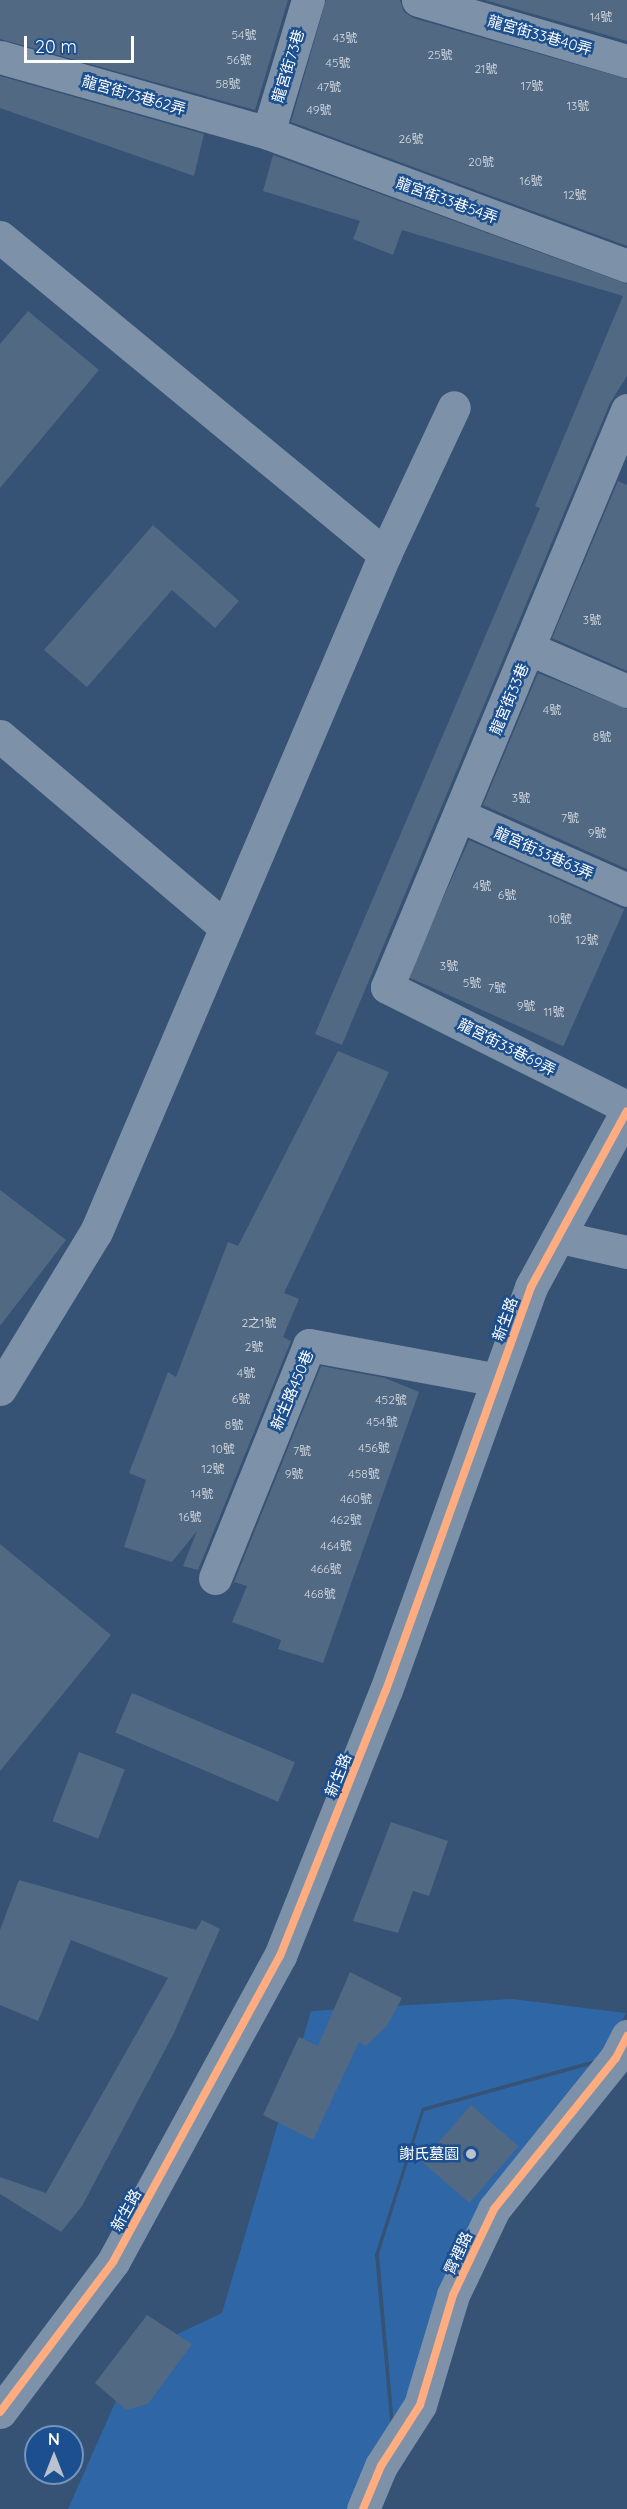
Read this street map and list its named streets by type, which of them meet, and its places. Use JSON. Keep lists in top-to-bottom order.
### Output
{
  "streets": {
    "street": [
      "龍宮街33巷40弄",
      "龍宮街73巷",
      "龍宮街73巷62弄",
      "龍宮街33巷54弄",
      "龍宮街33巷",
      "龍宮街33巷63弄",
      "龍宮街33巷69弄",
      "新生路",
      "新生路450巷",
      "霄裡路"
    ]
  },
  "crossings": [
    ["龍宮街73巷", "龍宮街73巷62弄"],
    ["龍宮街73巷", "龍宮街33巷54弄"],
    ["龍宮街73巷62弄", "龍宮街33巷54弄"],
    ["龍宮街33巷", "龍宮街33巷63弄"],
    ["龍宮街33巷", "龍宮街33巷69弄"],
    ["龍宮街33巷69弄", "新生路"],
    ["新生路", "新生路450巷"]
  ],
  "places": ["謝氏墓園"],
  "house_numbers": [
    "14號",
    "54號",
    "43號",
    "25號",
    "56號",
    "45號",
    "21號",
    "58號",
    "17號",
    "47號",
    "13號",
    "49號",
    "26號",
    "20號",
    "16號",
    "12號",
    "3號",
    "4號",
    "8號",
    "3號",
    "7號",
    "9號",
    "4號",
    "6號",
    "10號",
    "12號",
    "3號",
    "5號",
    "7號",
    "9號",
    "11號",
    "2之1號",
    "2號",
    "4號",
    "6號",
    "452號",
    "454號",
    "8號",
    "456號",
    "10號",
    "7號",
    "12號",
    "9號",
    "458號",
    "14號",
    "460號",
    "16號",
    "462號",
    "464號",
    "466號",
    "468號"
  ],
  "scale_bar": "20 m",
  "north": "top"
}
